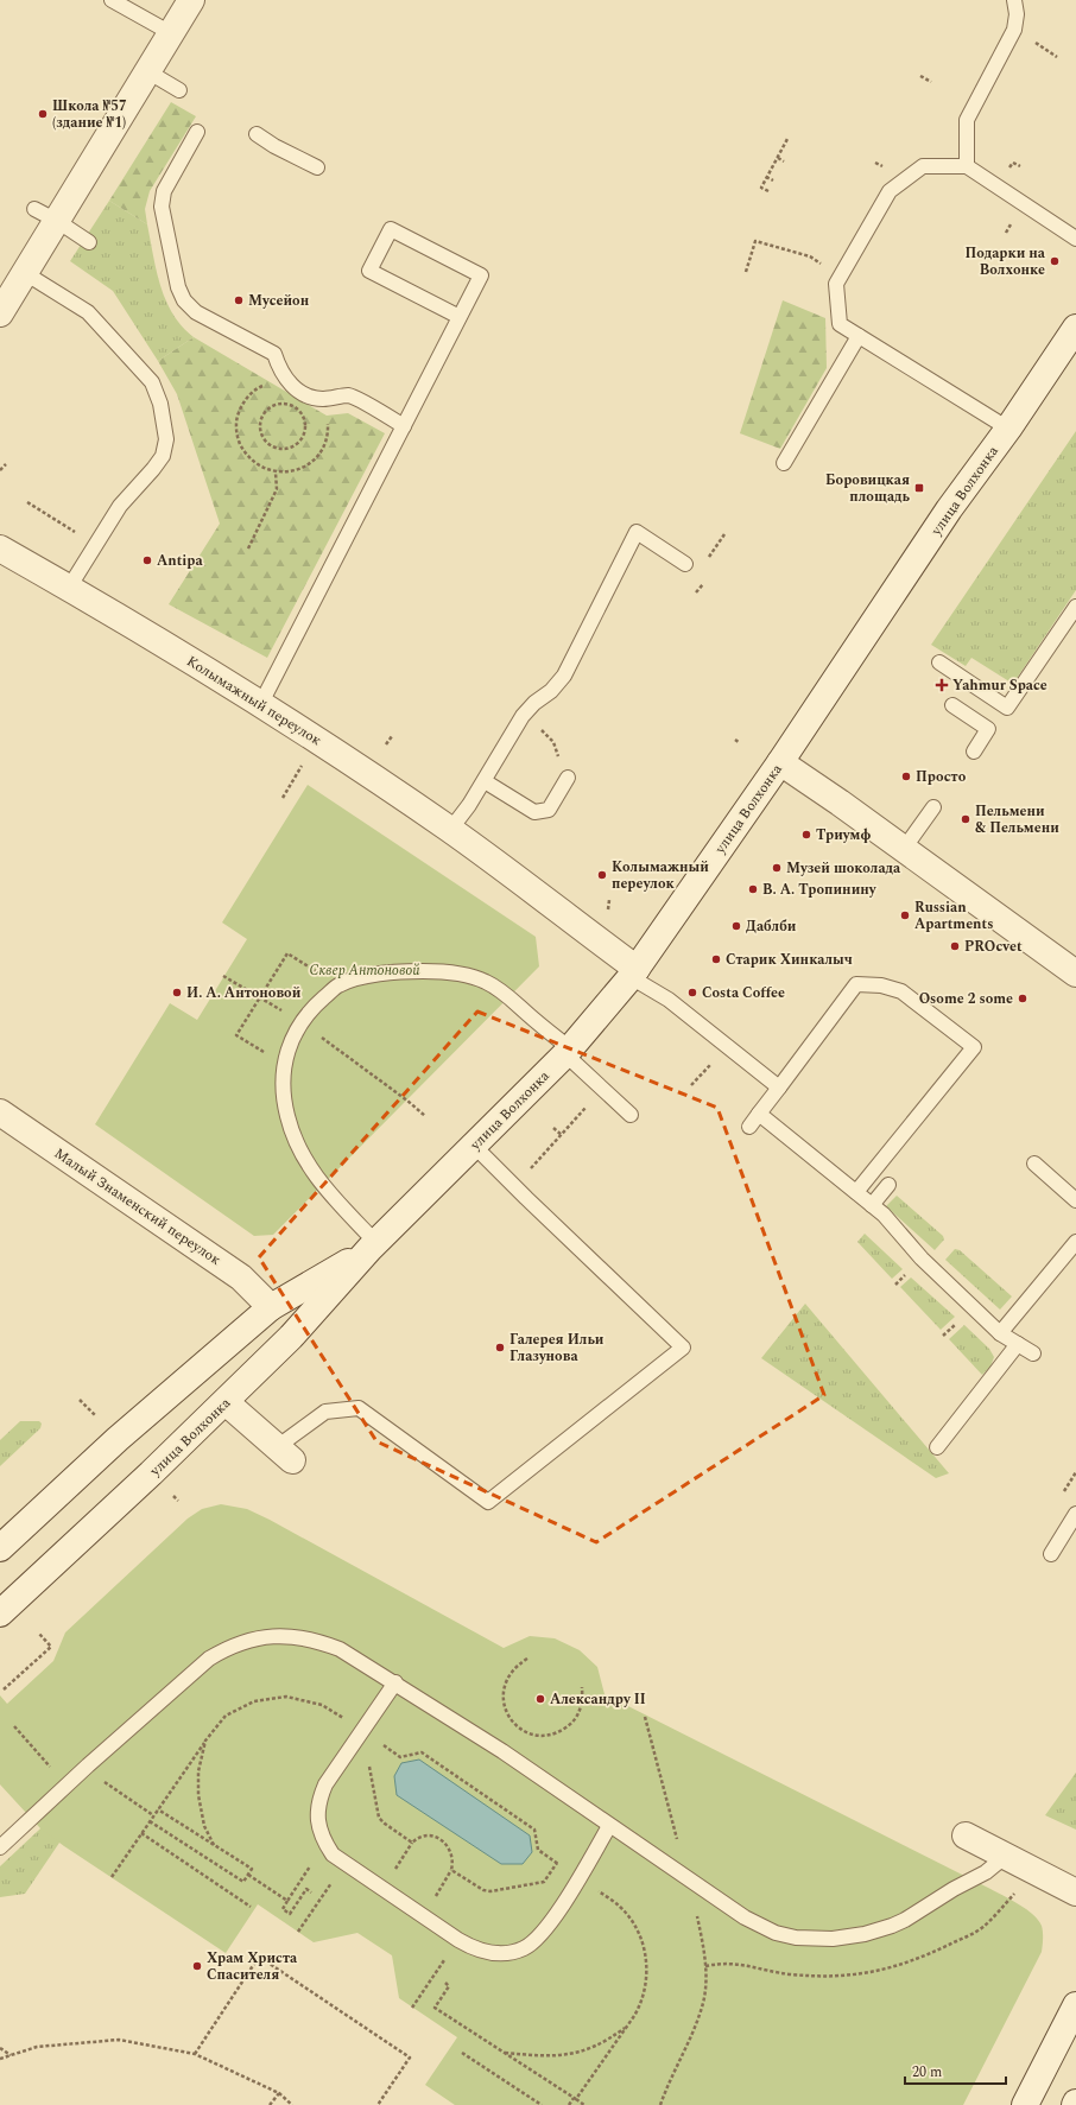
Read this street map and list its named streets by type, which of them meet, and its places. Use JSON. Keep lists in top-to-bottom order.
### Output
{
  "streets": {
    "main road": ["улица Волхонка", "Колымажный переулок", "Малый Знаменский переулок"]
  },
  "crossings": [
    ["улица Волхонка", "Колымажный переулок"],
    ["улица Волхонка", "Малый Знаменский переулок"]
  ],
  "parks": ["Сквер Антоновой"],
  "places": {
    "other": [
      "Школа №57 (здание №1)",
      "Подарки на Волхонке",
      "Мусейон",
      "Antipa",
      "Просто",
      "Пельмени & Пельмени",
      "Триумф",
      "Музей шоколада",
      "Колымажный переулок",
      "В. А. Тропинину",
      "Russian Apartments",
      "Даблби",
      "PROcvet",
      "Старик Хинкалыч",
      "И. А. Антоновой",
      "Costa Coffee",
      "Osome 2 some",
      "Галерея Ильи Глазунова",
      "Александру II",
      "Храм Христа Спасителя"
    ],
    "transit": ["Боровицкая площадь"],
    "health": ["Yahmur Space"]
  },
  "scale_bar": "20 m"
}
